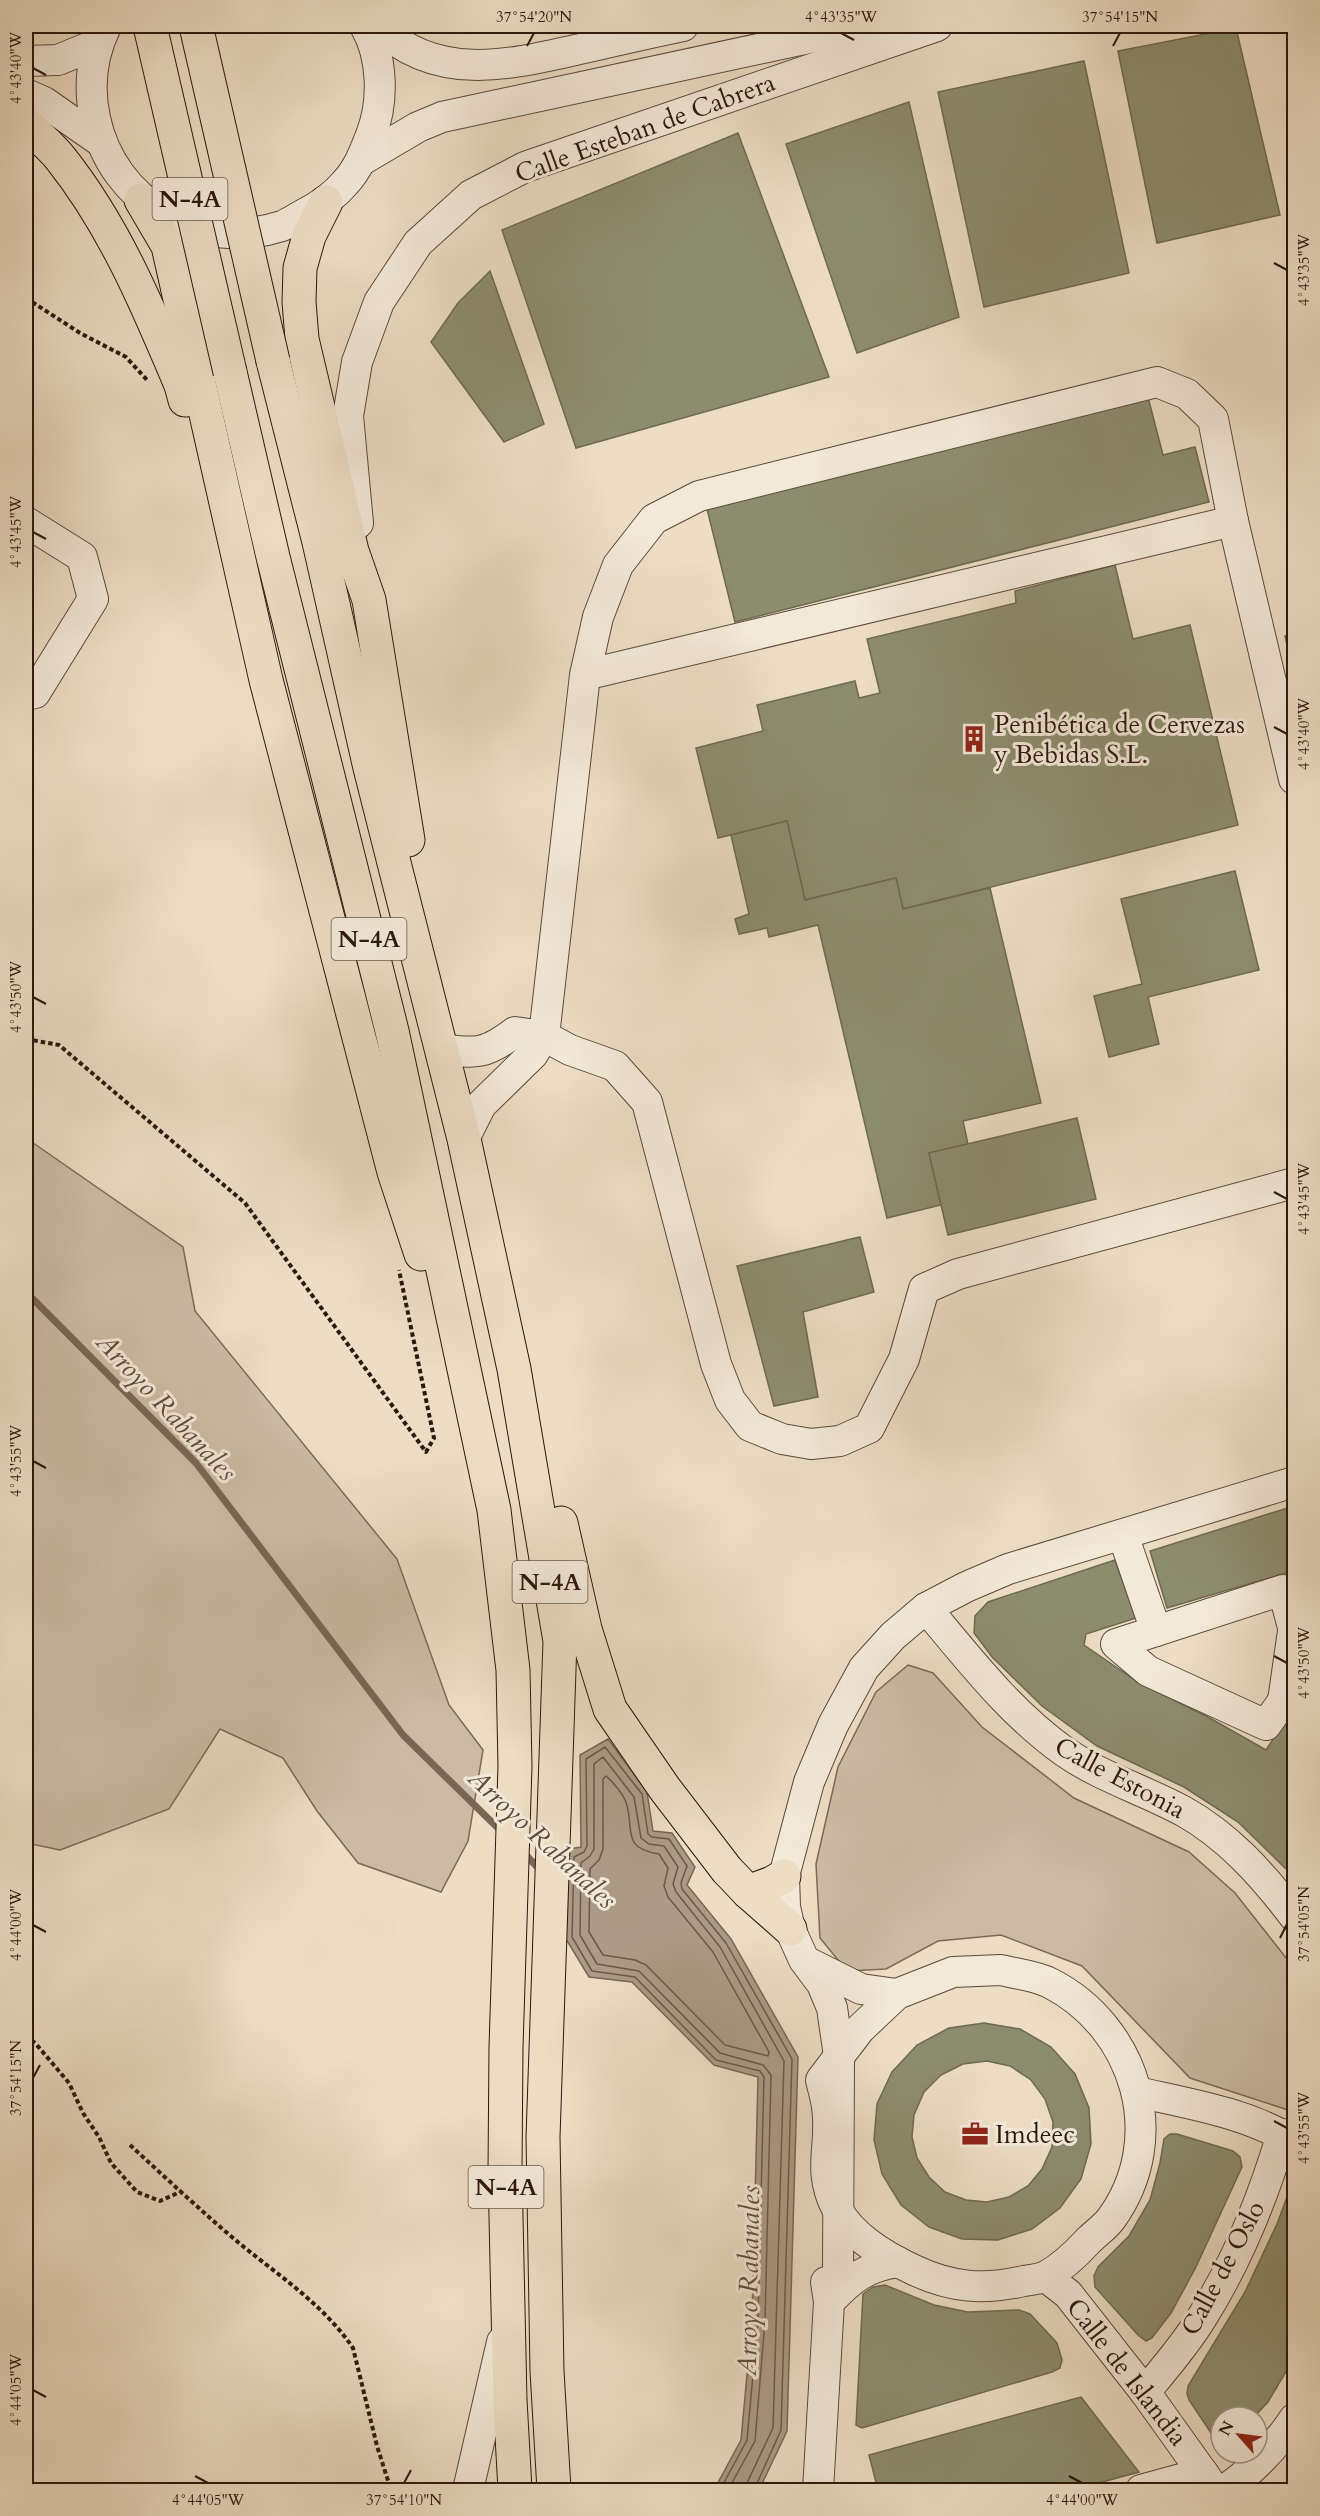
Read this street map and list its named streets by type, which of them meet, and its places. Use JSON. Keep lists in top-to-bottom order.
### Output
{
  "streets": {
    "main road": ["N-4A"],
    "street": [
      "Calle Esteban de Cabrera",
      "Calle Estonia",
      "Calle de Oslo",
      "Calle de Islandia"
    ]
  },
  "crossings": [
    ["Calle de Oslo", "Calle de Islandia"]
  ],
  "water": ["Arroyo Rabanales"],
  "places": {
    "building": ["Penibética de Cervezas y Bebidas S.L."],
    "office": ["Imdeec"]
  },
  "north": "top left",
  "coordinates": [
    "37°54'20\"N",
    "4°43'35\"W",
    "37°54'15\"N",
    "4°43'40\"W",
    "4°43'45\"W",
    "4°43'50\"W",
    "4°43'55\"W",
    "37°54'05\"N",
    "4°44'00\"W",
    "4°44'05\"W",
    "37°54'10\"N"
  ]
}
